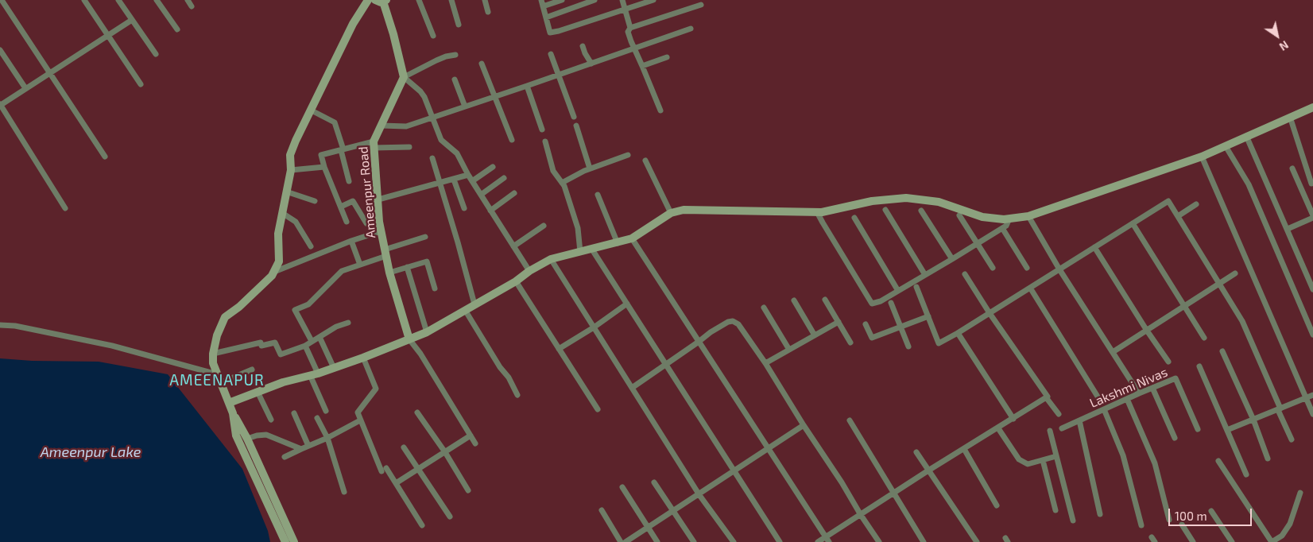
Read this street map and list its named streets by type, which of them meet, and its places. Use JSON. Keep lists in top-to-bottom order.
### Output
{
  "streets": {
    "street": ["Ameenpur Road", "Lakshmi Nivas"]
  },
  "districts": ["AMEENAPUR"],
  "water": ["Ameenpur Lake"],
  "scale_bar": "100 m",
  "north": "bottom right"
}
